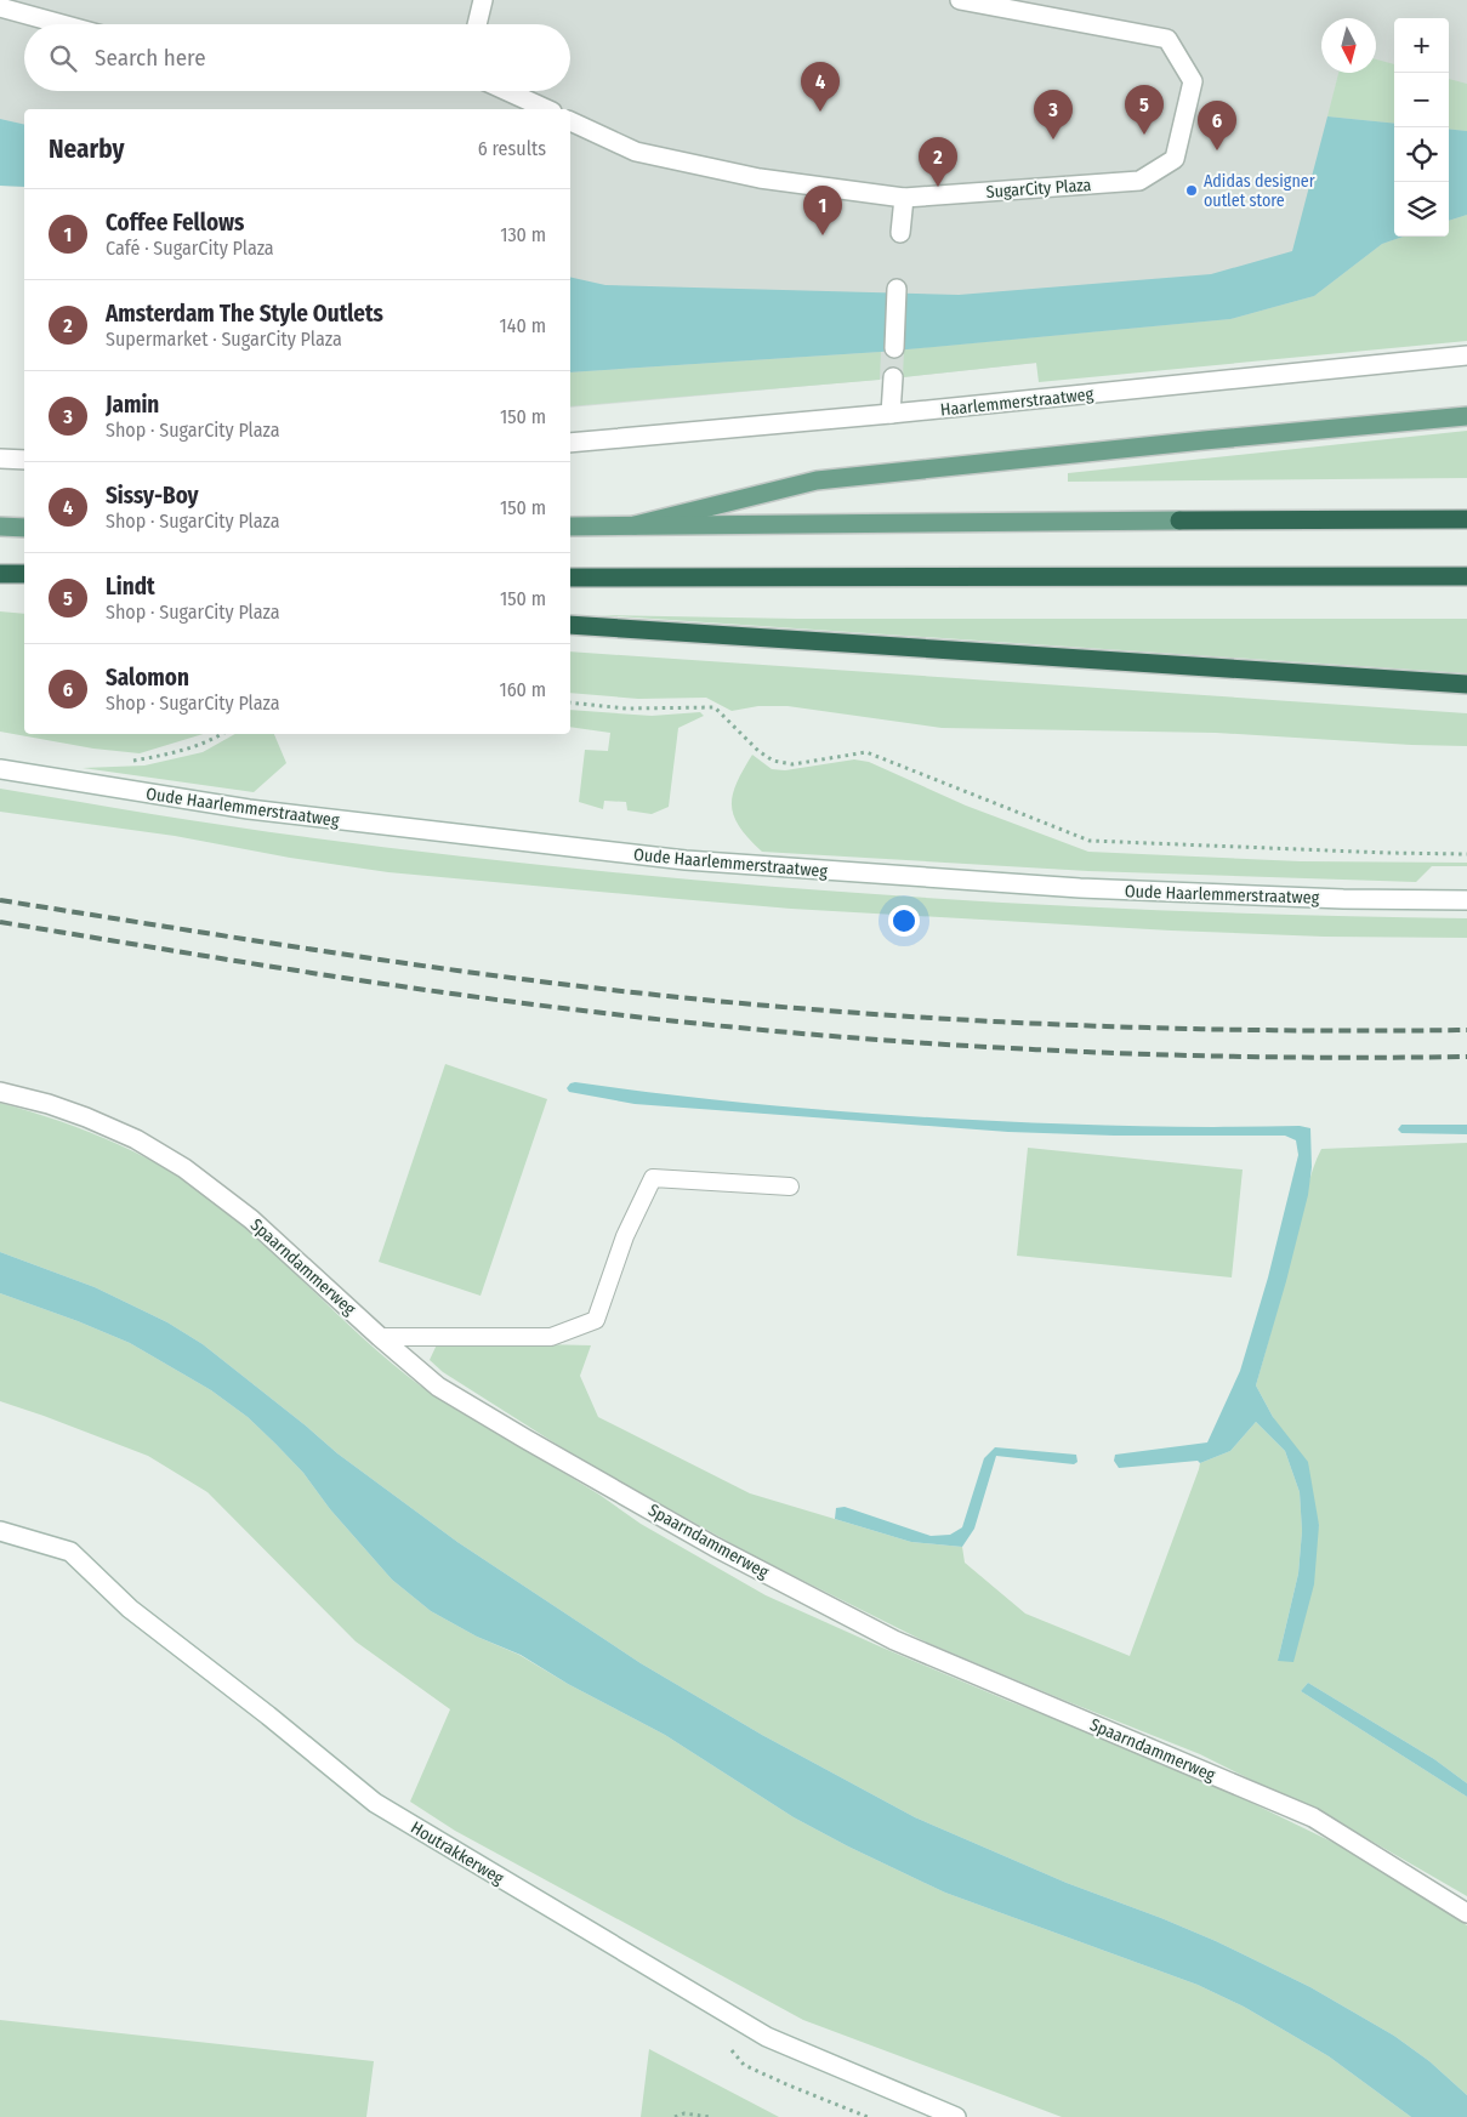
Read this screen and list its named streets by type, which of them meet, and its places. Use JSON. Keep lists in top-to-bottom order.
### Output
{
  "streets": {
    "street": [
      "SugarCity Plaza",
      "Haarlemmerstraatweg",
      "Oude Haarlemmerstraatweg",
      "Spaarndammerweg",
      "Houtrakkerweg"
    ]
  },
  "places": ["Adidas designer outlet store"],
  "north": "bottom",
  "page": {
    "map_buttons": ["+", "−"],
    "search": "Search here",
    "pins": [
      "4",
      "5",
      "3",
      "6",
      "2",
      "1"
    ],
    "heading": ["Nearby", "6 results"],
    "list": [
      {
        "mark": "1",
        "name": "Coffee Fellows",
        "note": "Café · SugarCity Plaza",
        "value": "130 m"
      },
      {
        "mark": "2",
        "name": "Amsterdam The Style Outlets",
        "note": "Supermarket · SugarCity Plaza",
        "value": "140 m"
      },
      {
        "mark": "3",
        "name": "Jamin",
        "note": "Shop · SugarCity Plaza",
        "value": "150 m"
      },
      {
        "mark": "4",
        "name": "Sissy-Boy",
        "note": "Shop · SugarCity Plaza",
        "value": "150 m"
      },
      {
        "mark": "5",
        "name": "Lindt",
        "note": "Shop · SugarCity Plaza",
        "value": "150 m"
      },
      {
        "mark": "6",
        "name": "Salomon",
        "note": "Shop · SugarCity Plaza",
        "value": "160 m"
      }
    ]
  }
}
